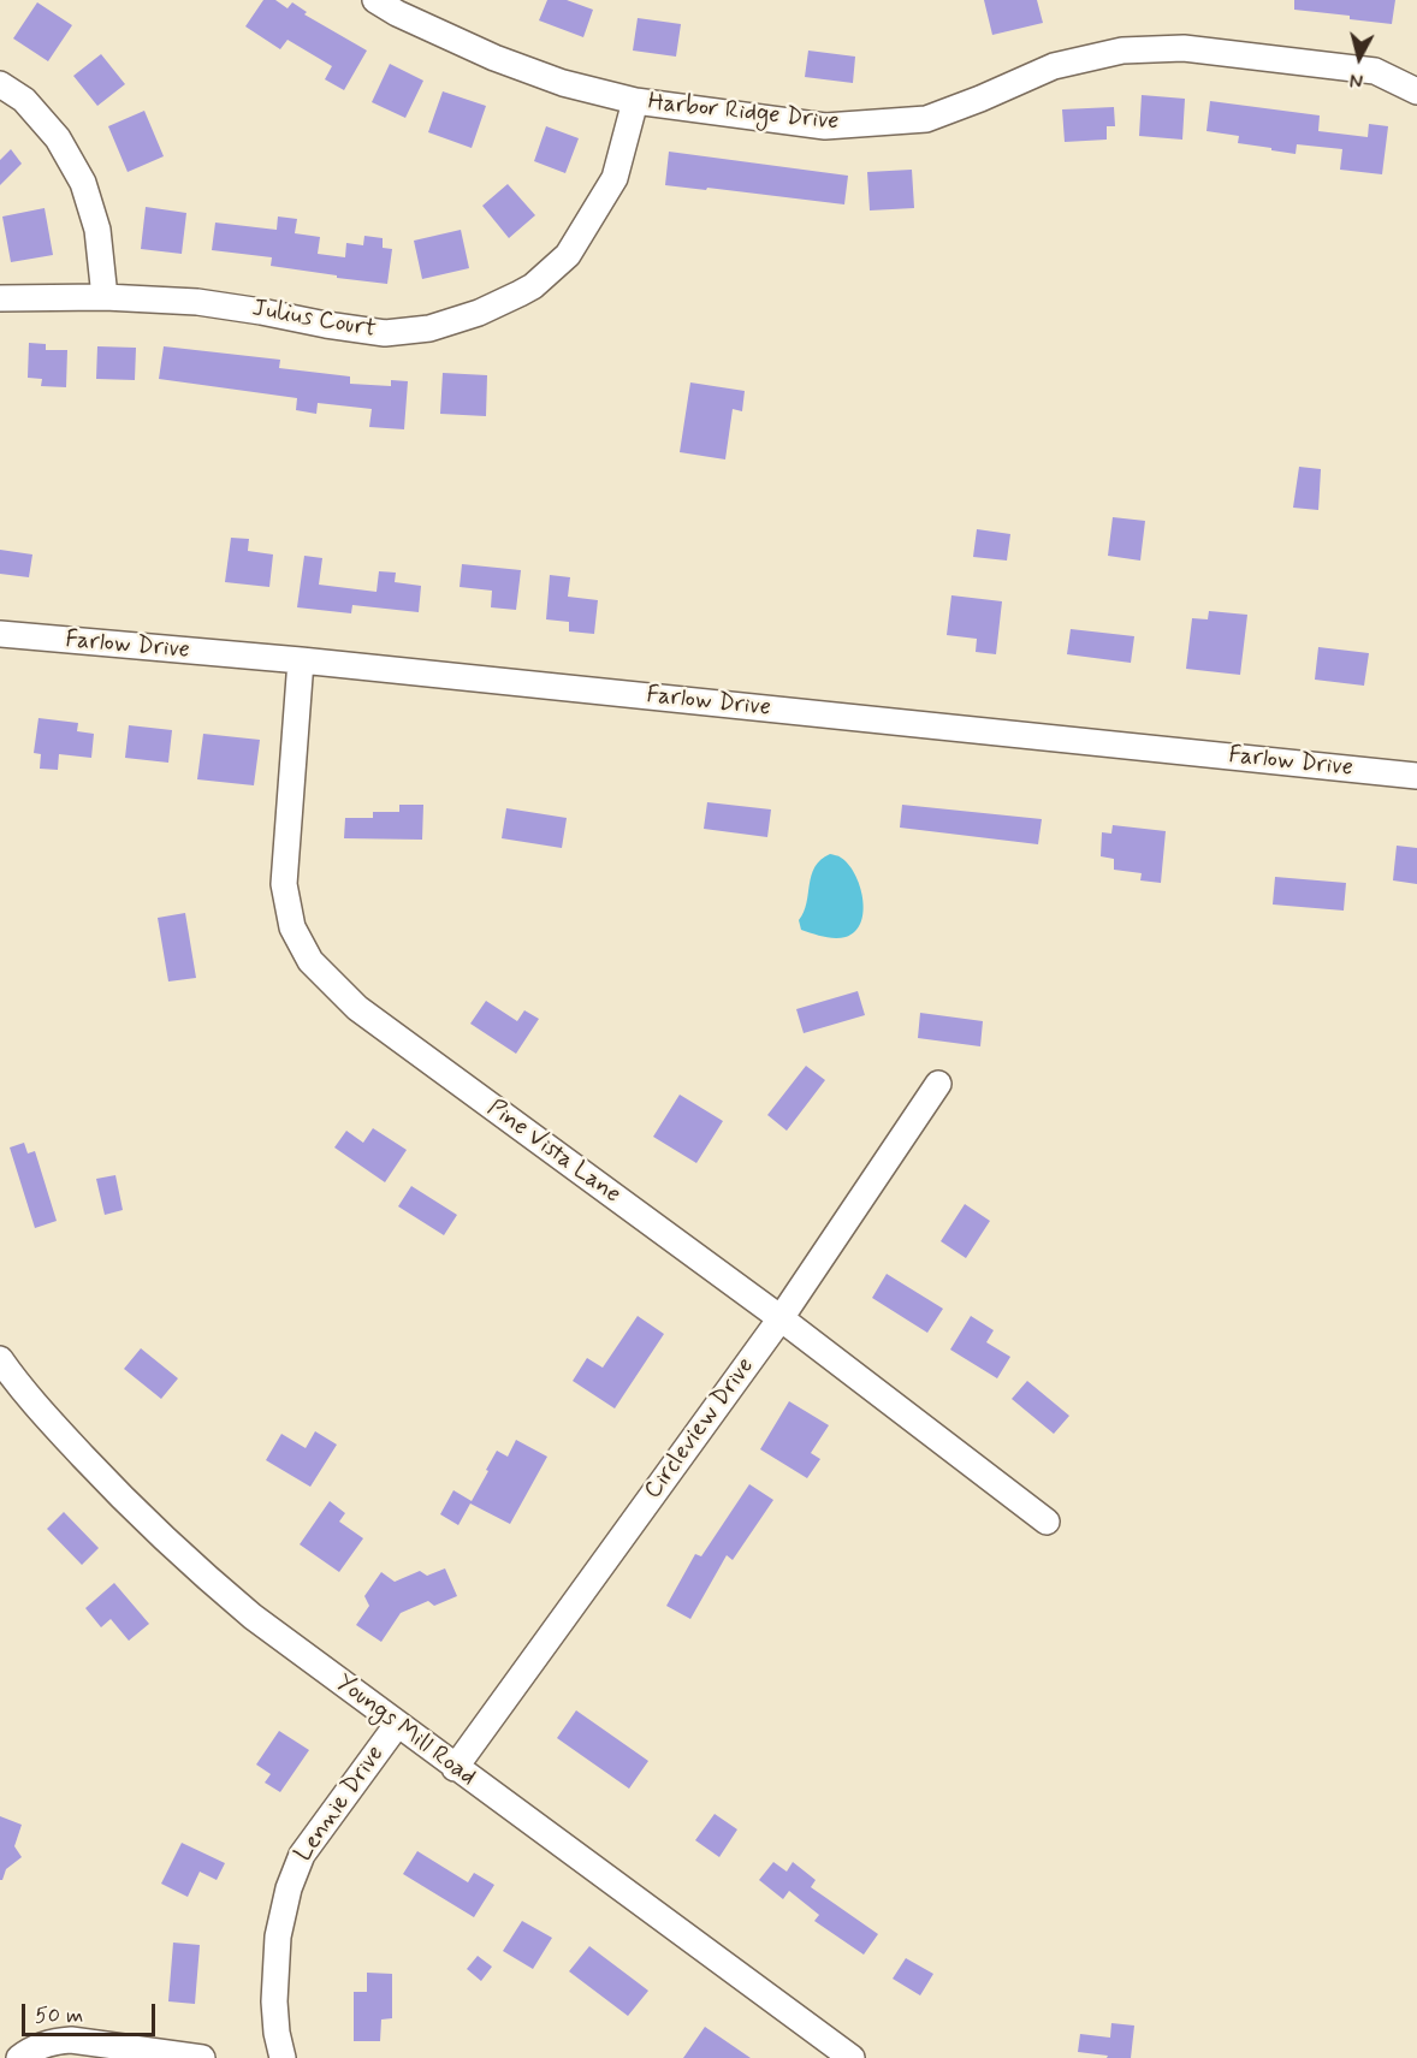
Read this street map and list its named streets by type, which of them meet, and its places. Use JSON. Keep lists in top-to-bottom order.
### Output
{
  "streets": {
    "street": [
      "Harbor Ridge Drive",
      "Julius Court",
      "Farlow Drive",
      "Pine Vista Lane",
      "Circleview Drive",
      "Youngs Mill Road",
      "Lennie Drive"
    ]
  },
  "crossings": [
    ["Harbor Ridge Drive", "Julius Court"],
    ["Farlow Drive", "Pine Vista Lane"],
    ["Pine Vista Lane", "Circleview Drive"],
    ["Circleview Drive", "Youngs Mill Road"],
    ["Youngs Mill Road", "Lennie Drive"]
  ],
  "scale_bar": "50 m",
  "north": "bottom"
}
